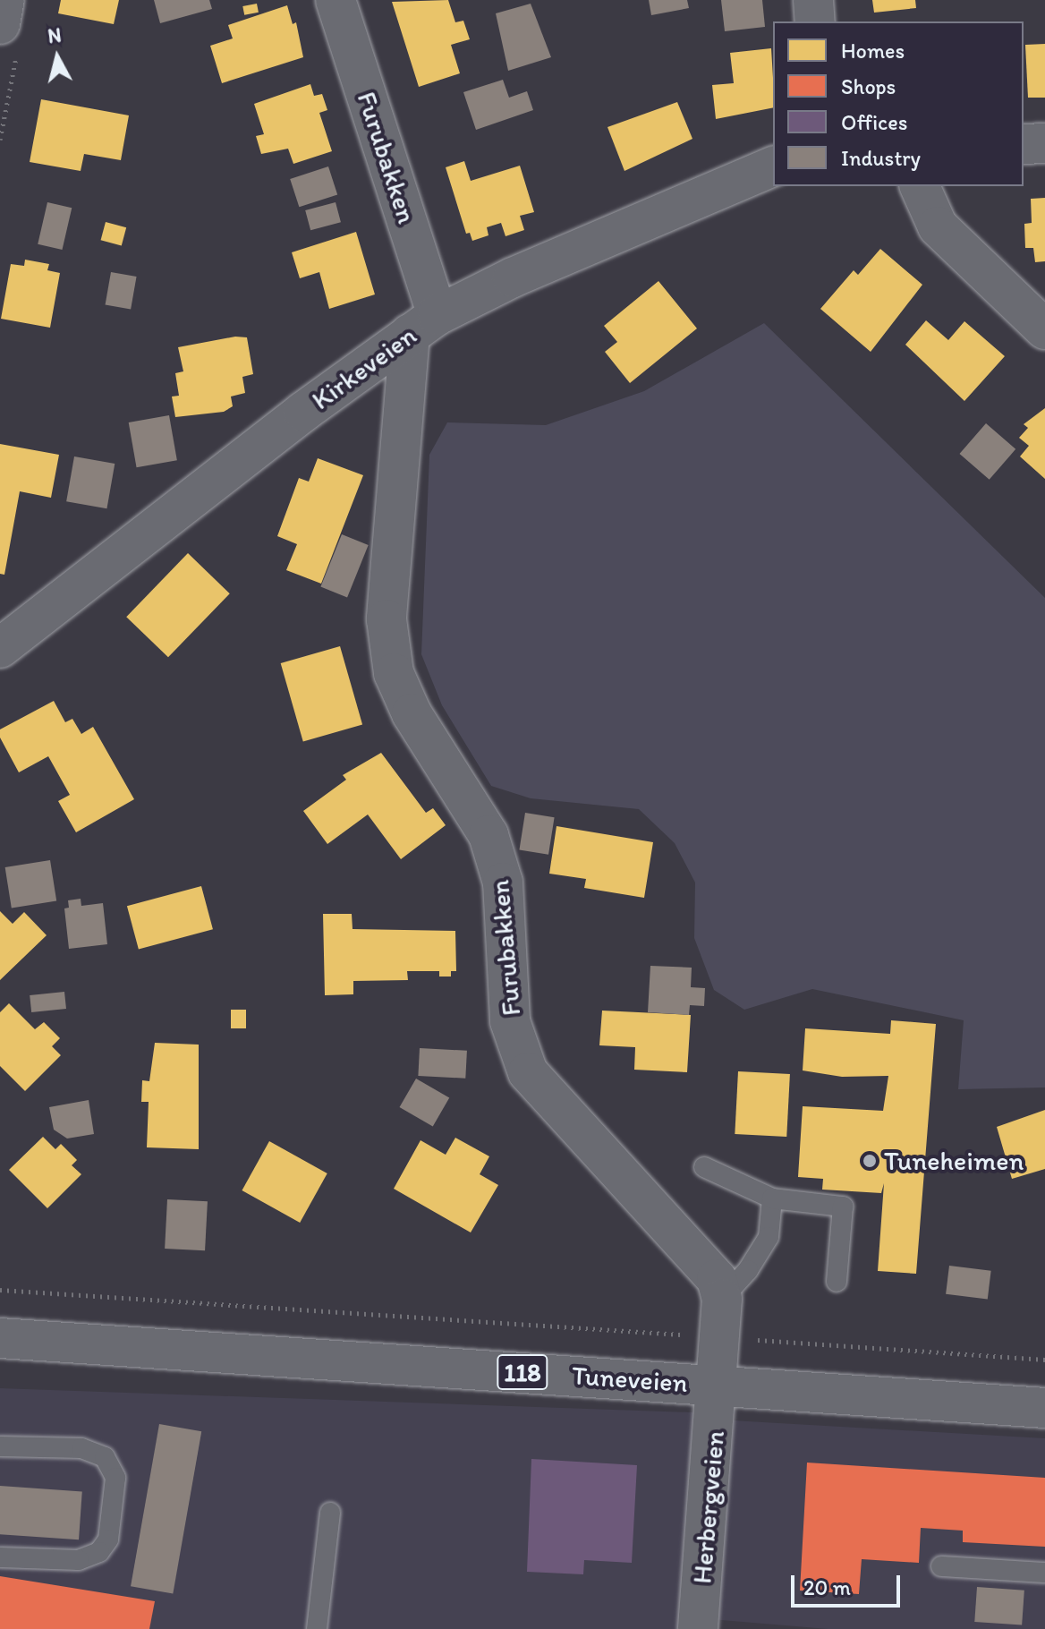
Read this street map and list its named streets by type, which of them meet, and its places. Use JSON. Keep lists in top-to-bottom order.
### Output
{
  "streets": {
    "street": [
      "Furubakken",
      "Kirkeveien",
      "118",
      "Tuneveien",
      "Herbergveien"
    ]
  },
  "crossings": [
    ["Furubakken", "Kirkeveien"],
    ["Furubakken", "Tuneveien"],
    ["Furubakken", "Herbergveien"],
    ["Tuneveien", "Herbergveien"]
  ],
  "places": ["Tuneheimen"],
  "legend": [
    "Homes",
    "Shops",
    "Offices",
    "Industry"
  ],
  "scale_bar": "20 m",
  "north": "top"
}
